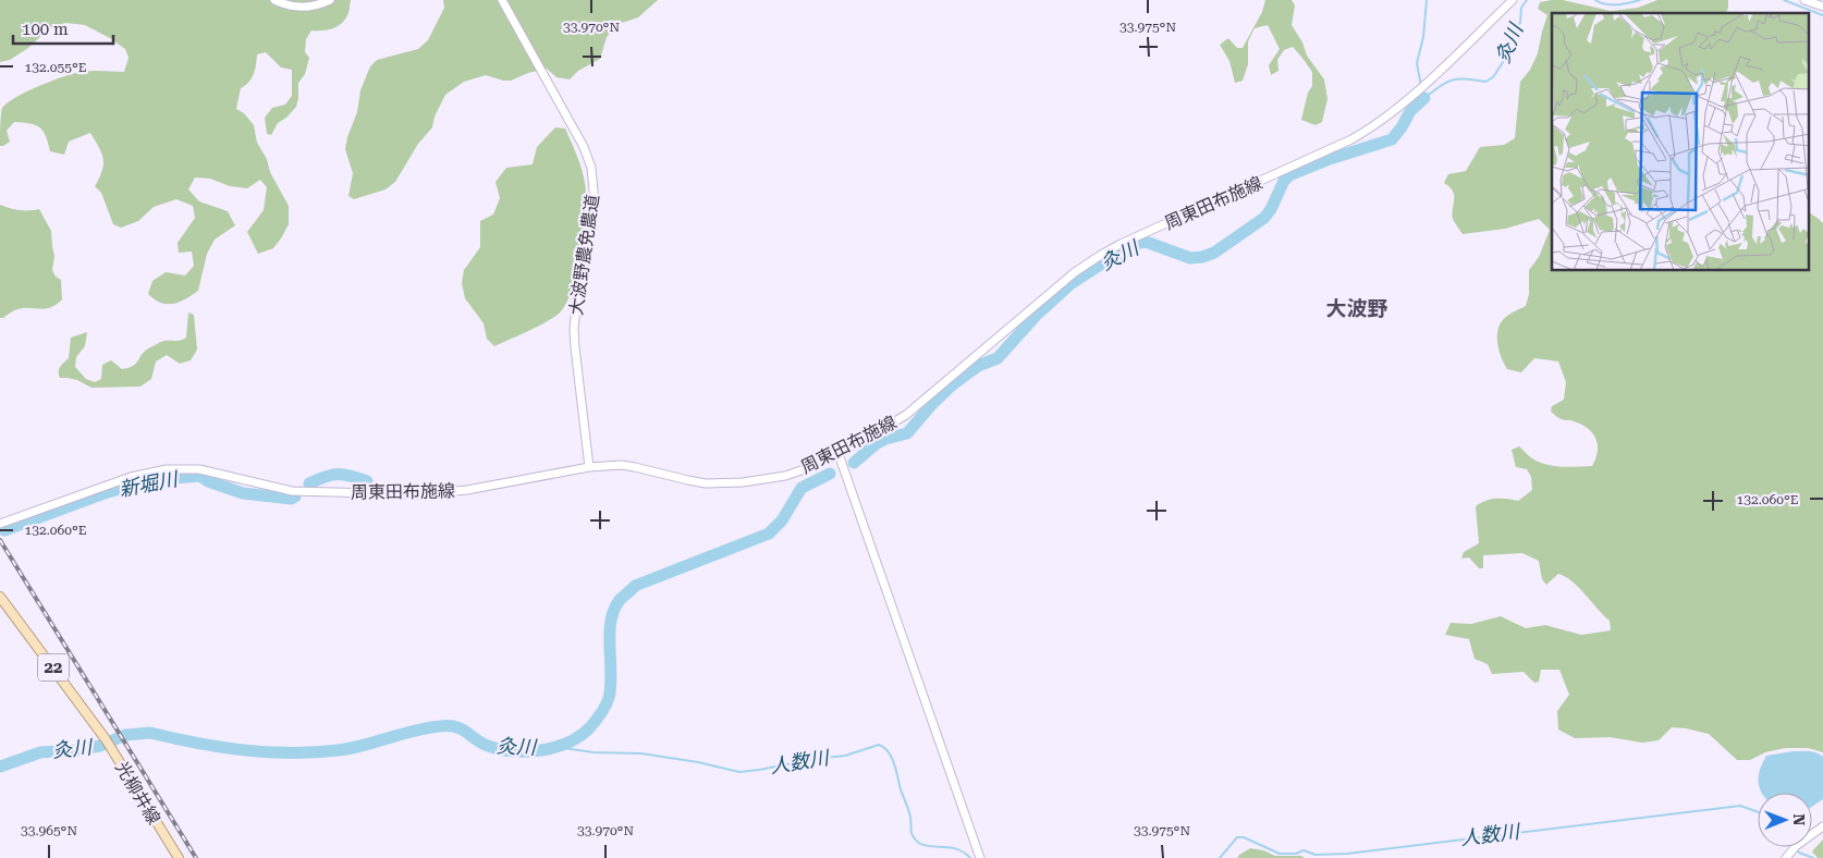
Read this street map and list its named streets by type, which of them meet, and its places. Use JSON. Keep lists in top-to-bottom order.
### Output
{
  "streets": {
    "main road": [
      "周東田布施線",
      "大波野農免農道",
      "22",
      "光柳井線"
    ]
  },
  "crossings": [
    ["周東田布施線", "大波野農免農道"]
  ],
  "districts": ["大波野"],
  "water": ["灸川", "新堀川", "人数川"],
  "scale_bar": "100 m",
  "north": "right",
  "coordinates": [
    "33.970°N",
    "33.975°N",
    "132.055°E",
    "132.060°E",
    "33.965°N"
  ]
}
